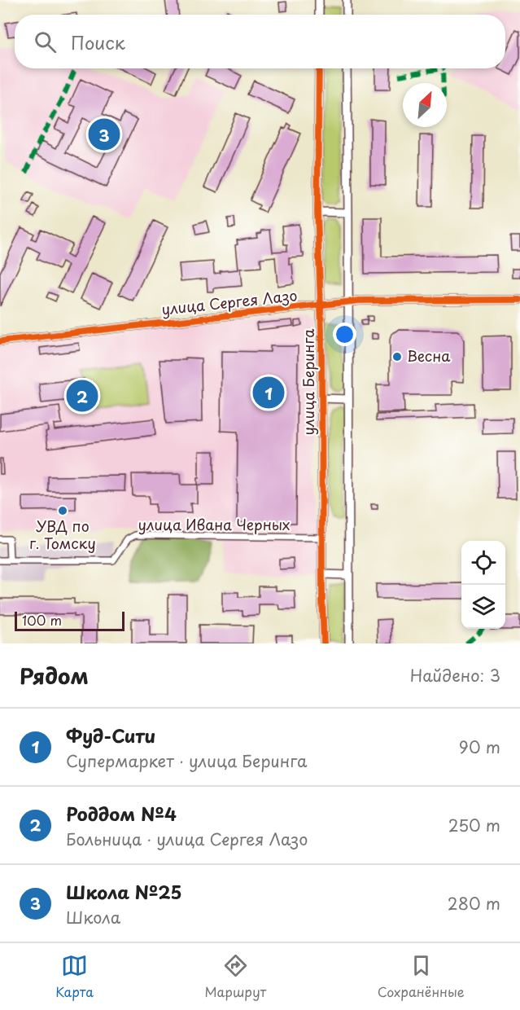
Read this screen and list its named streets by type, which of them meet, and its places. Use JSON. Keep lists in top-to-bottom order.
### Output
{
  "streets": {
    "street": ["улица Сергея Лазо", "улица Беринга", "улица Ивана Черных"]
  },
  "crossings": [
    ["улица Сергея Лазо", "улица Беринга"],
    ["улица Беринга", "улица Ивана Черных"]
  ],
  "places": ["Весна", "УВД по г. Томску"],
  "scale_bar": "100 m",
  "north": "top right",
  "page": {
    "search": "Поиск",
    "pins": ["3", "1", "2"],
    "scale": "100 m",
    "heading": ["Рядом", "Найдено: 3"],
    "list": [
      {
        "mark": "1",
        "name": "Фуд-Сити",
        "note": "Супермаркет · улица Беринга",
        "value": "90 m"
      },
      {
        "mark": "2",
        "name": "Роддом №4",
        "note": "Больница · улица Сергея Лазо",
        "value": "250 m"
      },
      {
        "mark": "3",
        "name": "Школа №25",
        "note": "Школа",
        "value": "280 m"
      }
    ],
    "nav": ["Карта", "Маршрут", "Сохранённые"]
  }
}
